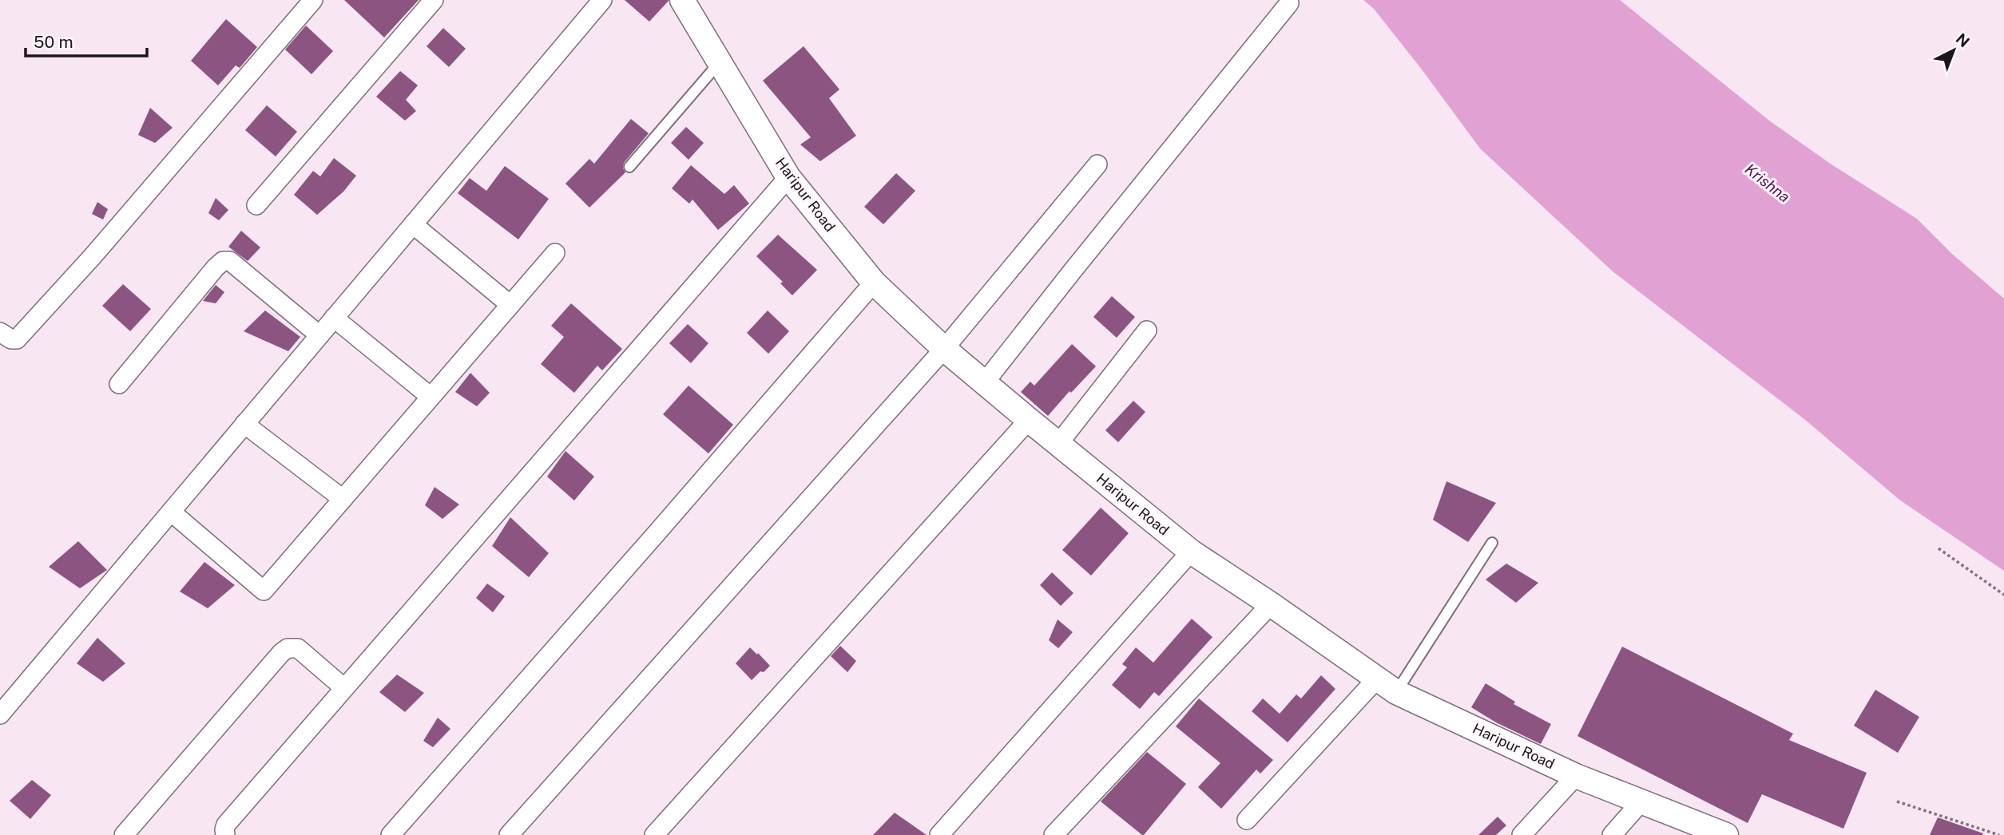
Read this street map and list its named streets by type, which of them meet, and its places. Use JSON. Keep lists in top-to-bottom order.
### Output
{
  "streets": {
    "street": ["Haripur Road"]
  },
  "water": ["Krishna"],
  "scale_bar": "50 m",
  "north": "top right"
}
